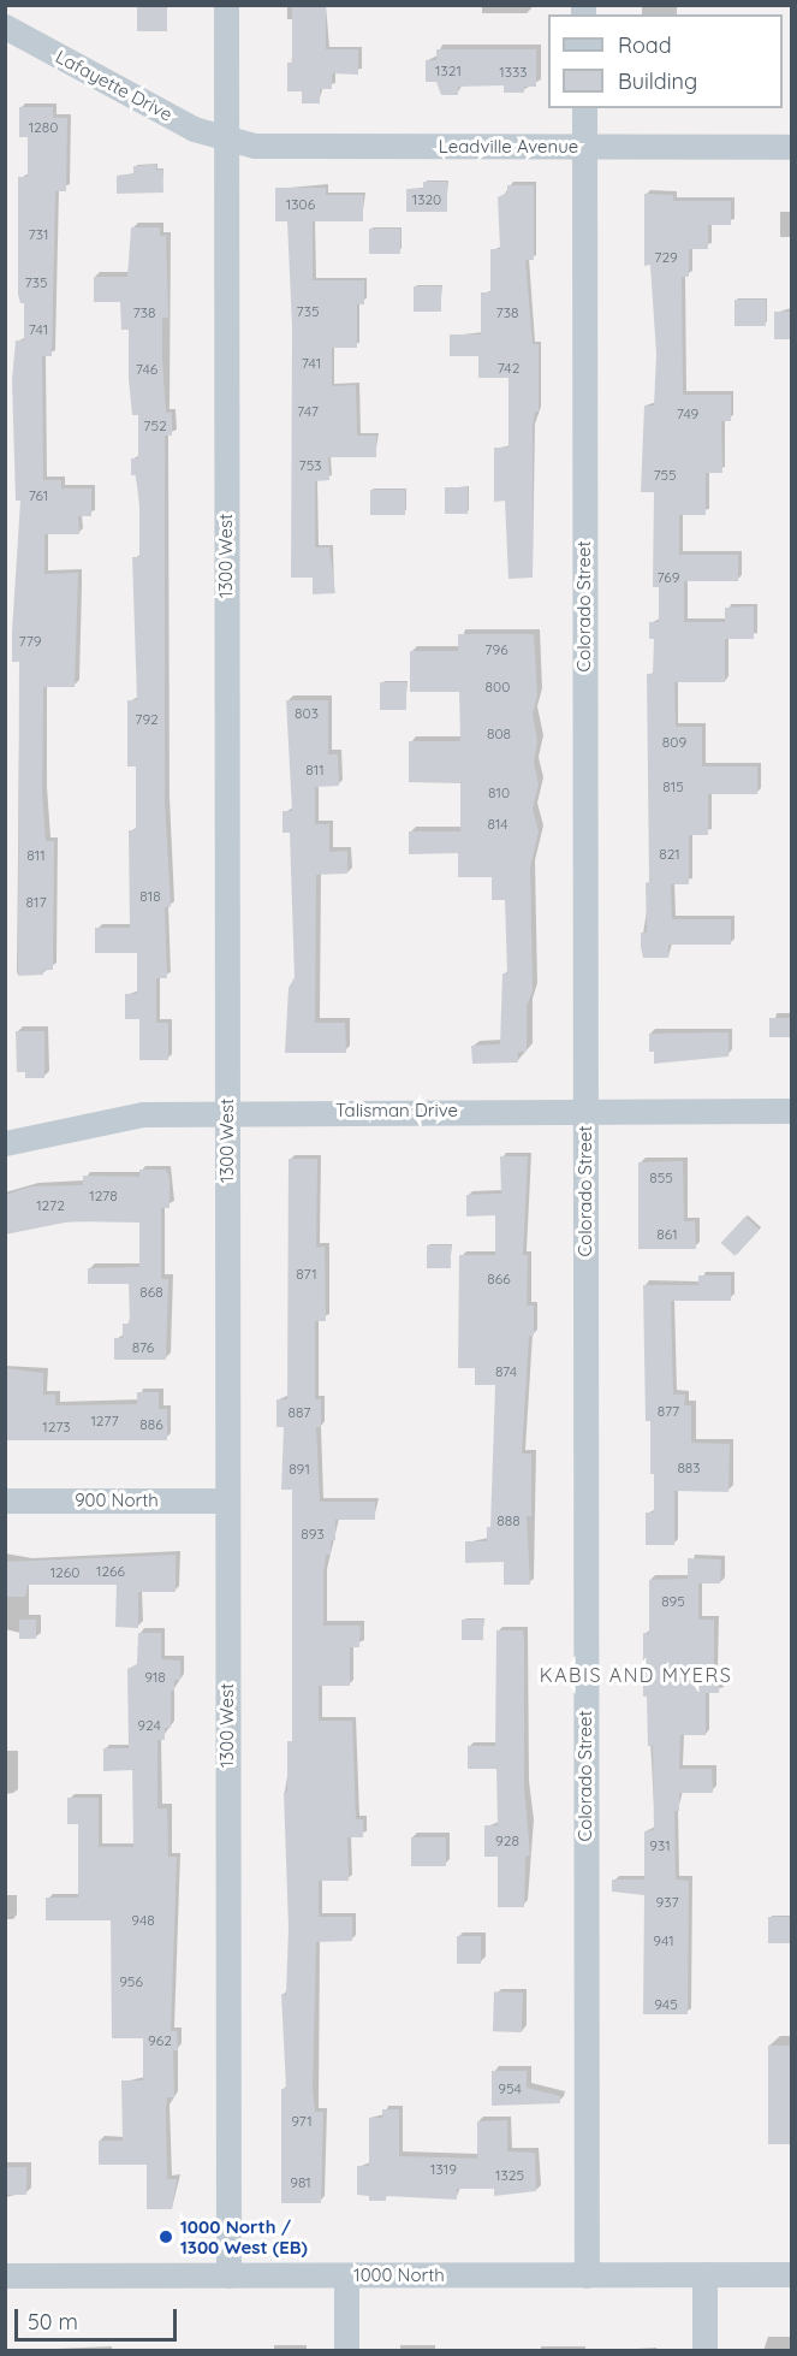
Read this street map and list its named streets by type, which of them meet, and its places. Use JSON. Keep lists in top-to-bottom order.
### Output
{
  "streets": {
    "street": [
      "Lafayette Drive",
      "Leadville Avenue",
      "1300 West",
      "Colorado Street",
      "Talisman Drive",
      "900 North",
      "1000 North"
    ]
  },
  "crossings": [
    ["Lafayette Drive", "Leadville Avenue"],
    ["Lafayette Drive", "1300 West"],
    ["Leadville Avenue", "1300 West"],
    ["Leadville Avenue", "Colorado Street"],
    ["1300 West", "Talisman Drive"],
    ["1300 West", "900 North"],
    ["1300 West", "1000 North"],
    ["Colorado Street", "Talisman Drive"],
    ["Colorado Street", "1000 North"]
  ],
  "districts": ["KABIS AND MYERS"],
  "places": ["1000 North / 1300 West (EB)"],
  "house_numbers": [
    "1321",
    "1333",
    "1280",
    "1320",
    "1306",
    "731",
    "729",
    "735",
    "735",
    "738",
    "738",
    "741",
    "741",
    "742",
    "746",
    "747",
    "749",
    "752",
    "753",
    "755",
    "761",
    "769",
    "779",
    "796",
    "800",
    "803",
    "792",
    "808",
    "809",
    "811",
    "815",
    "810",
    "814",
    "821",
    "811",
    "818",
    "817",
    "855",
    "1278",
    "1272",
    "861",
    "871",
    "866",
    "868",
    "876",
    "874",
    "877",
    "887",
    "1277",
    "886",
    "1273",
    "883",
    "891",
    "888",
    "893",
    "1266",
    "1260",
    "895",
    "918",
    "924",
    "928",
    "931",
    "937",
    "948",
    "941",
    "956",
    "945",
    "962",
    "954",
    "971",
    "1319",
    "1325",
    "981"
  ],
  "legend": ["Road", "Building"],
  "scale_bar": "50 m"
}
